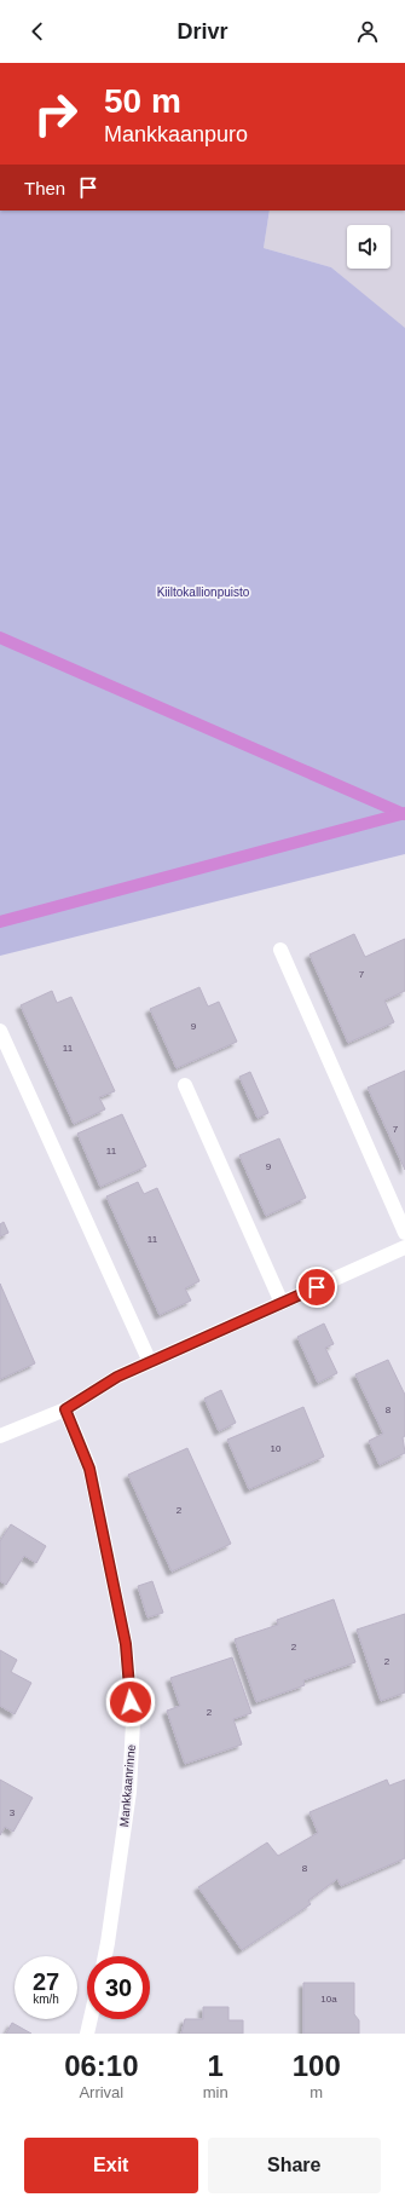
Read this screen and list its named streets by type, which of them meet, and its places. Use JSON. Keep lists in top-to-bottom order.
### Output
{
  "streets": {
    "street": ["Mankkaanrinne"]
  },
  "parks": ["Kiiltokallionpuisto"],
  "house_numbers": [
    "7",
    "9",
    "11",
    "7",
    "11",
    "9",
    "11",
    "8",
    "10",
    "2",
    "2",
    "2",
    "2",
    "3",
    "8",
    "10a"
  ],
  "page": {
    "header": "Drivr",
    "turn": ["50 m", "Mankkaanpuro"],
    "then": "Then",
    "speed": "27 km/h",
    "limit": "30",
    "eta": [
      "06:10",
      "Arrival",
      "1",
      "min",
      "100",
      "m"
    ],
    "buttons": ["Exit", "Share"]
  }
}
